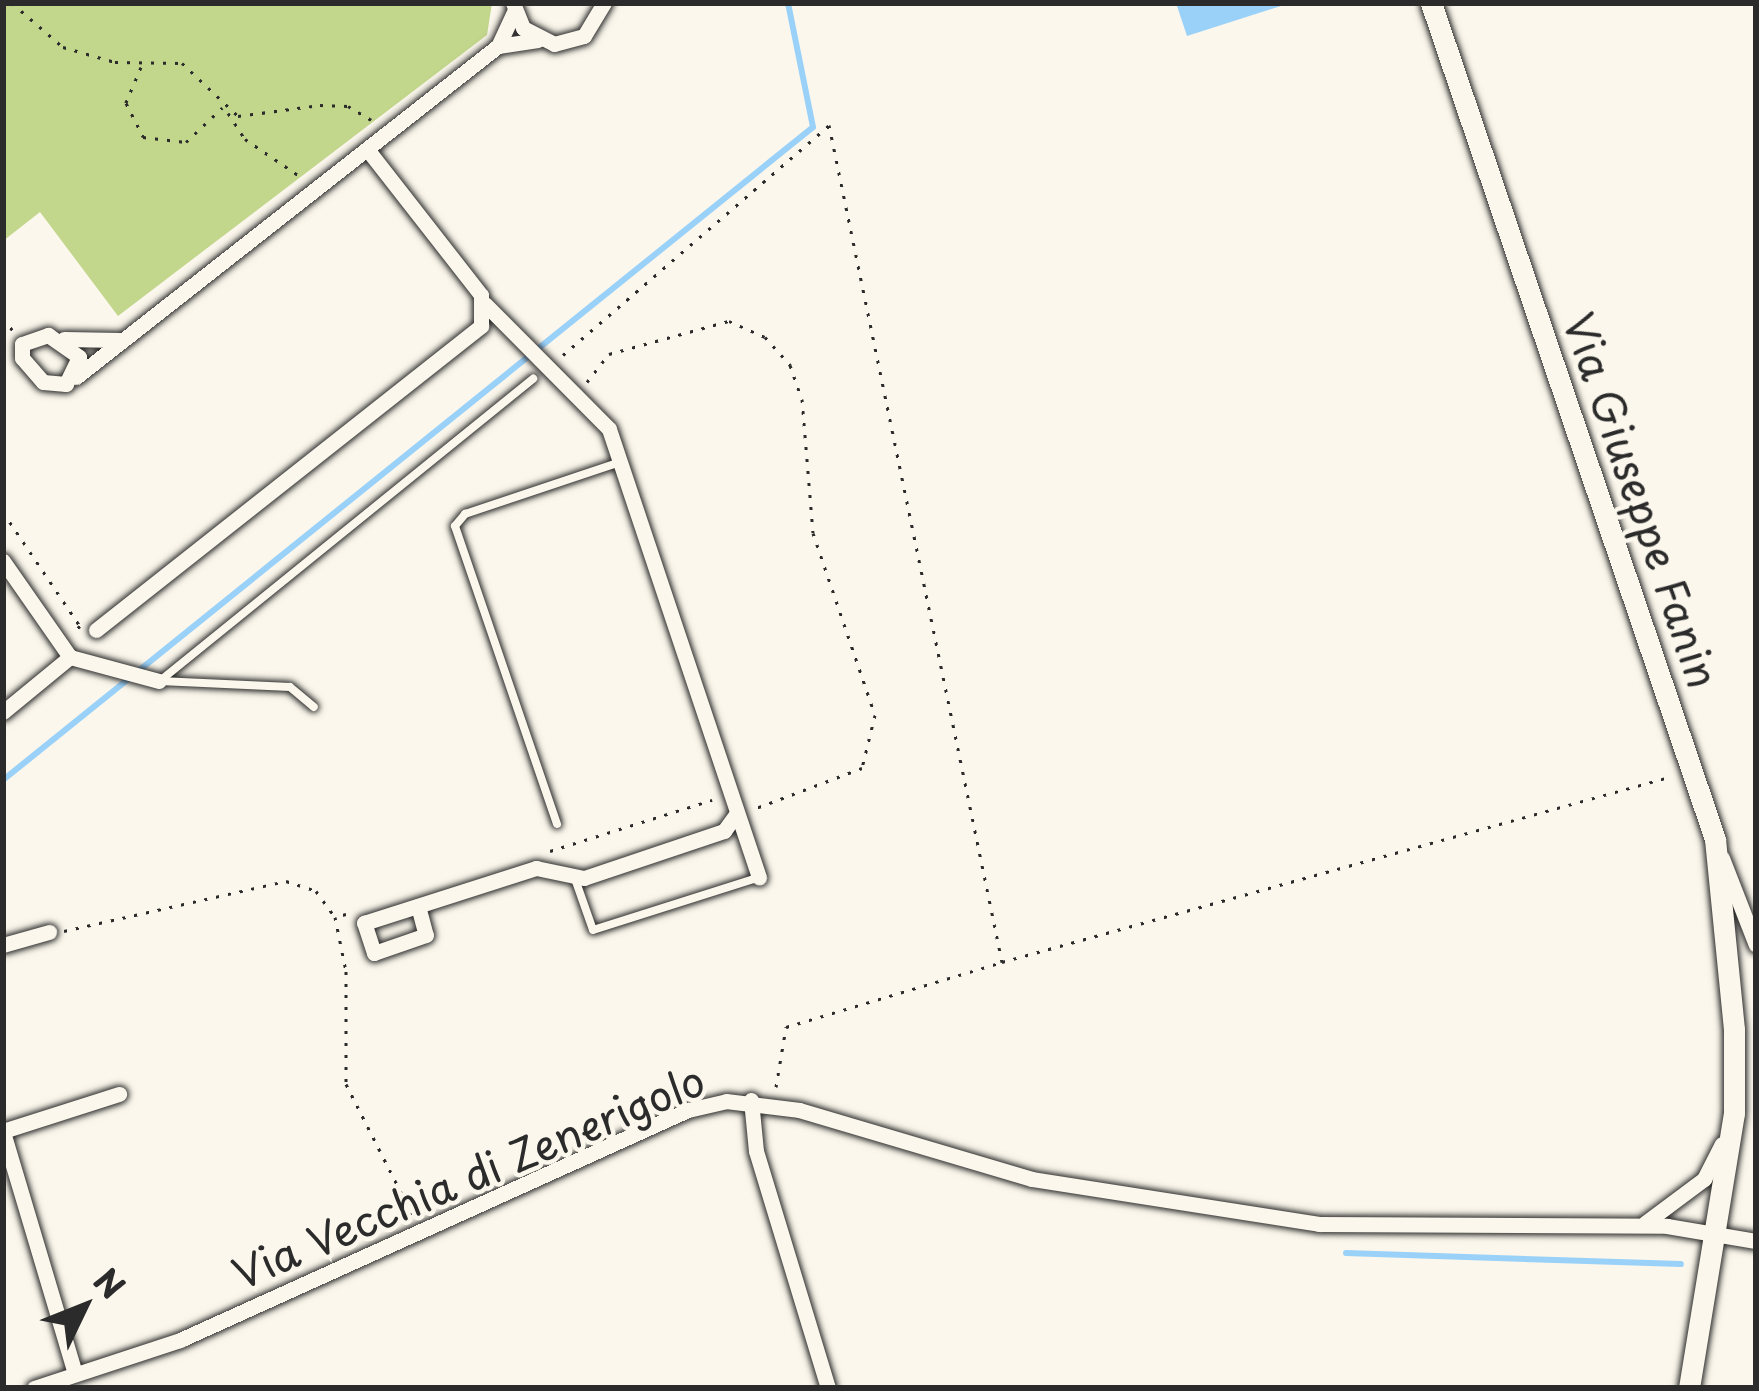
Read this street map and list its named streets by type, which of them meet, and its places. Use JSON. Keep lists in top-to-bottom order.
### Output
{
  "streets": {
    "main road": ["Via Giuseppe Fanin"],
    "street": ["Via Vecchia di Zenerigolo"]
  },
  "crossings": [
    ["Via Giuseppe Fanin", "Via Vecchia di Zenerigolo"]
  ],
  "north": "top right"
}
